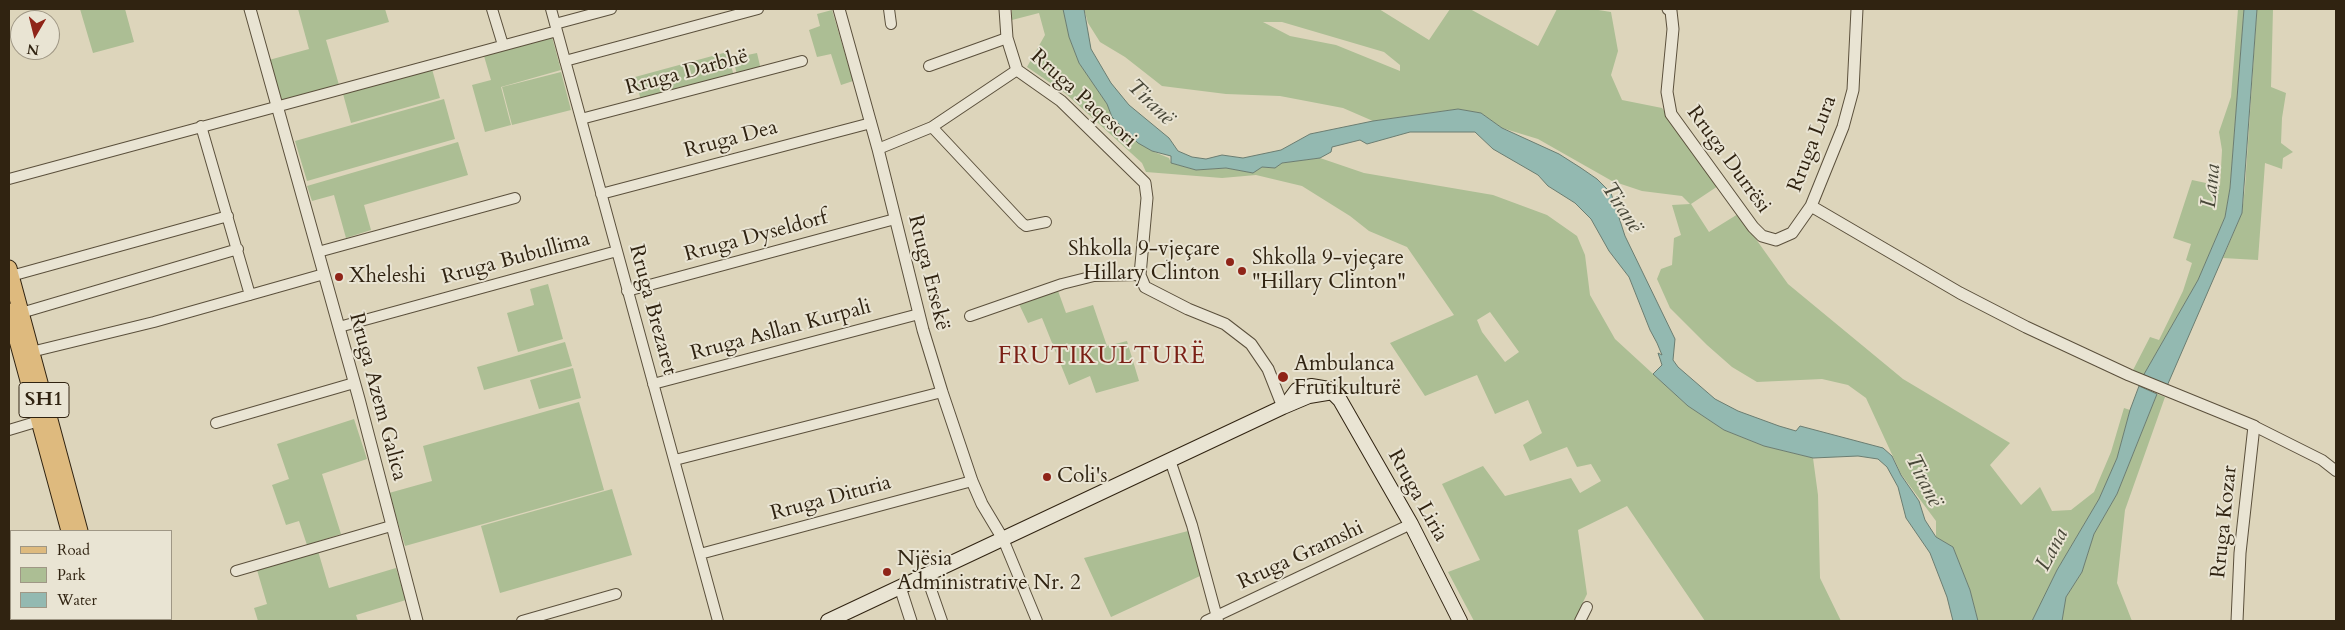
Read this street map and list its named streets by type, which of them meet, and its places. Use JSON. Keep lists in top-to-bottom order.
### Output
{
  "streets": {
    "main road": ["SH1", "Rruga Liria"],
    "street": [
      "Rruga Darbhë",
      "Rruga Paqesori",
      "Rruga Dea",
      "Rruga Lura",
      "Rruga Durrësi",
      "Rruga Dyseldorf",
      "Rruga Bubullima",
      "Rruga Ersekë",
      "Rruga Brezaret",
      "Rruga Asllan Kurpali",
      "Rruga Azem Galica",
      "Rruga Dituria",
      "Rruga Kozar",
      "Rruga Gramshi"
    ]
  },
  "crossings": [
    ["Rruga Darbhë", "Rruga Brezaret"],
    ["Rruga Dea", "Rruga Ersekë"],
    ["Rruga Dea", "Rruga Brezaret"],
    ["Rruga Lura", "Rruga Durrësi"],
    ["Rruga Dyseldorf", "Rruga Ersekë"],
    ["Rruga Dyseldorf", "Rruga Brezaret"],
    ["Rruga Bubullima", "Rruga Brezaret"],
    ["Rruga Bubullima", "Rruga Azem Galica"],
    ["Rruga Ersekë", "Rruga Asllan Kurpali"],
    ["Rruga Ersekë", "Rruga Dituria"],
    ["Rruga Brezaret", "Rruga Asllan Kurpali"],
    ["Rruga Brezaret", "Rruga Dituria"],
    ["Rruga Liria", "Rruga Gramshi"]
  ],
  "districts": ["FRUTIKULTURË"],
  "water": ["Tiranë", "Lana"],
  "places": [
    "Shkolla 9-vjeçare Hillary Clinton",
    "Shkolla 9-vjeçare \"Hillary Clinton\"",
    "Xheleshi",
    "Ambulanca Frutikulturë",
    "Coli's",
    "Njësia Administrative Nr. 2"
  ],
  "legend": ["Road", "Park", "Water"],
  "north": "bottom"
}
